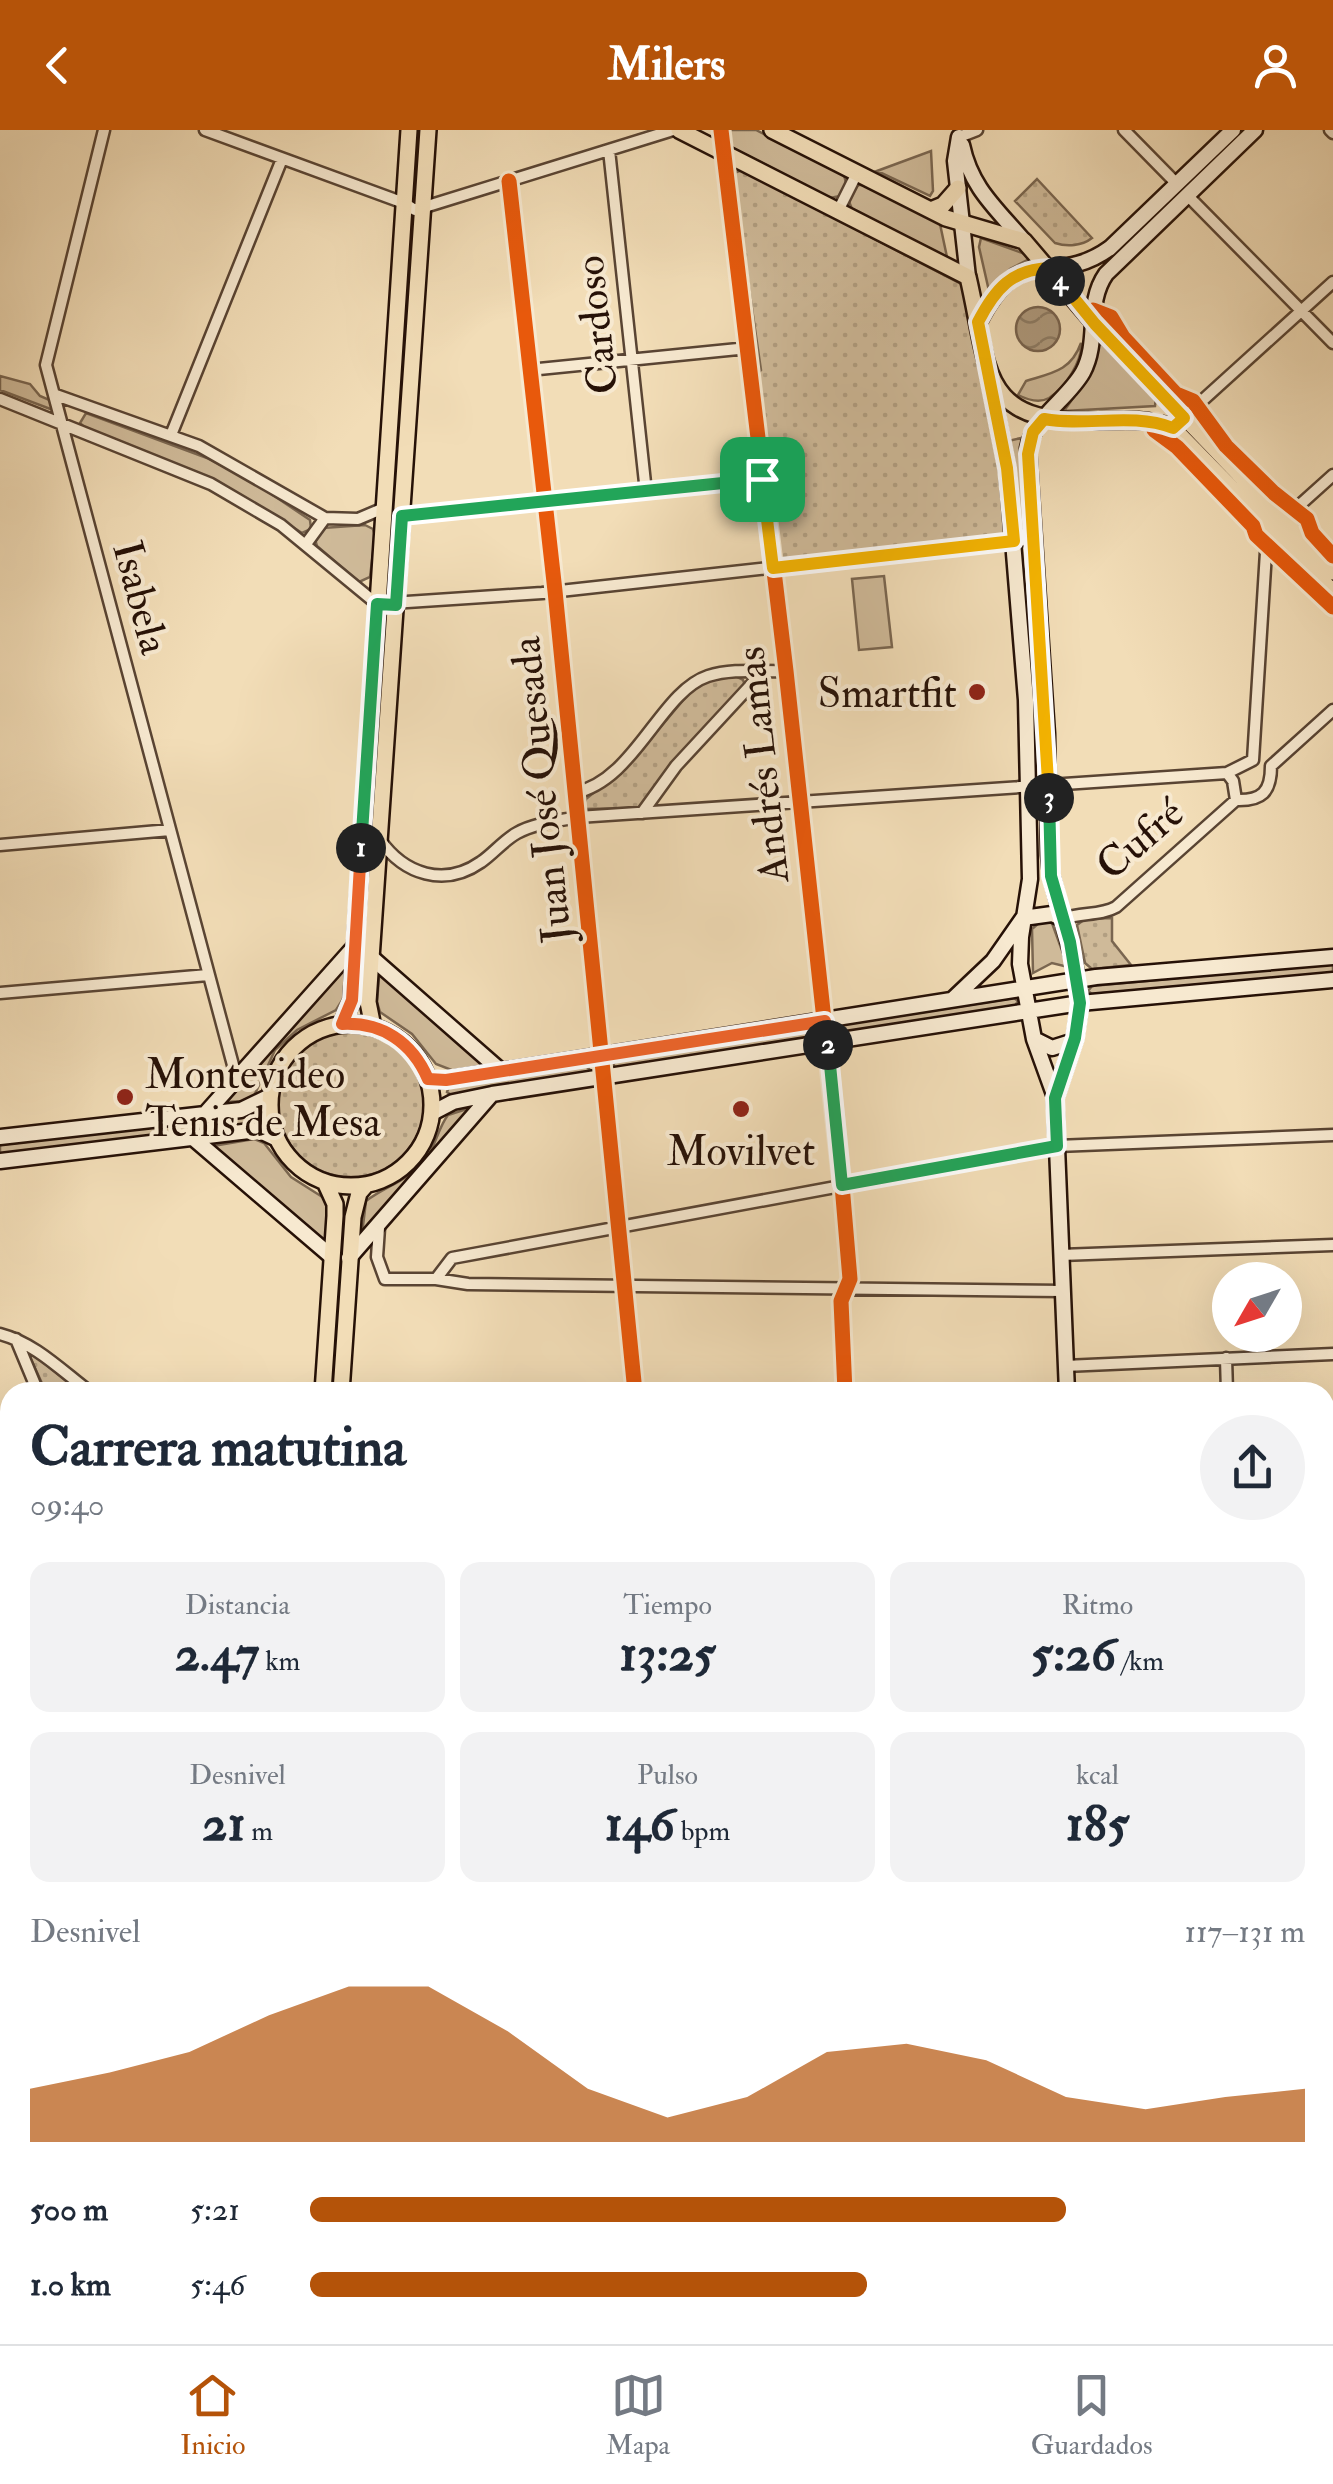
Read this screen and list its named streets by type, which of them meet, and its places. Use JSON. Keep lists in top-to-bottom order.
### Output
{
  "streets": {
    "main road": ["Cufré"],
    "street": [
      "Cardoso",
      "Isabela",
      "Andrés Lamas",
      "Juan José Quesada"
    ]
  },
  "places": ["Smartfit", "Montevideo Tenis de Mesa", "Movilvet"],
  "north": "bottom left",
  "page": {
    "header": "Milers",
    "pins": [
      "4",
      "3",
      "1",
      "2"
    ],
    "heading": ["Carrera matutina", "09:40"],
    "stats": [
      ["Distancia", "2.47 km"],
      ["Tiempo", "13:25"],
      ["Ritmo", "5:26 /km"],
      ["Desnivel", "21 m"],
      ["Pulso", "146 bpm"],
      ["kcal", "185"]
    ],
    "chart": ["Desnivel", "117–131 m"],
    "list": [
      {
        "name": "500 m",
        "note": "5:21"
      },
      {
        "name": "1.0 km",
        "note": "5:46"
      }
    ],
    "tabs": ["Inicio", "Mapa", "Guardados"]
  }
}
